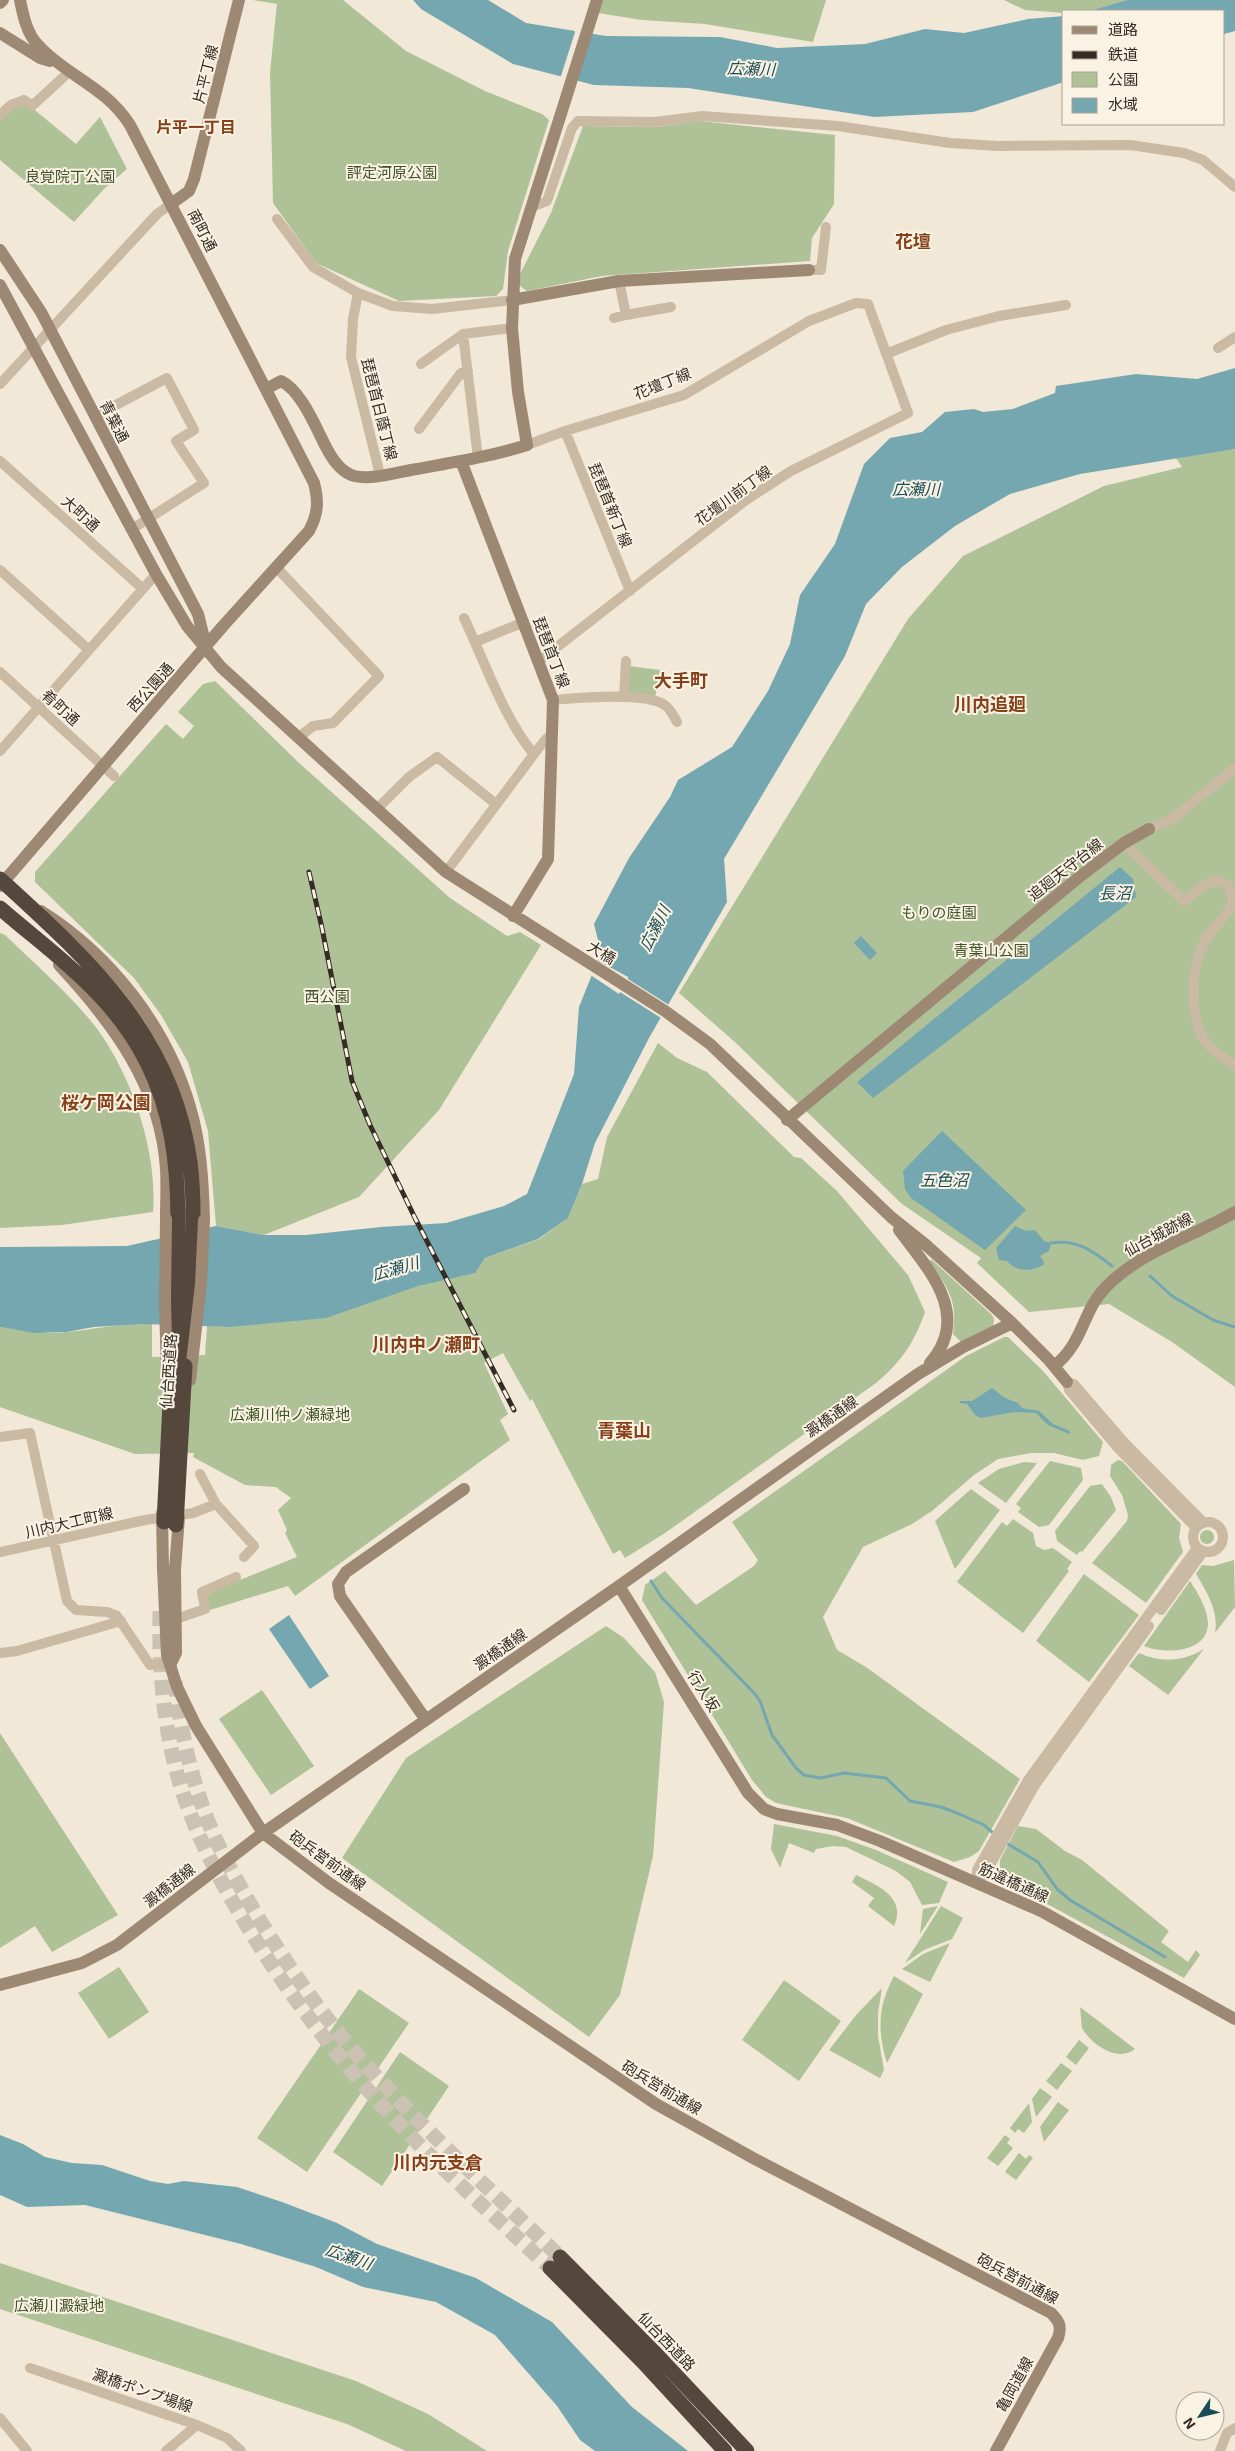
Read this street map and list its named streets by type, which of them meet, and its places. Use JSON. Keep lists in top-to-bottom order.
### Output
{
  "streets": {
    "highway": ["仙台西道路"],
    "street": [
      "片平丁線",
      "南町通",
      "花壇丁線",
      "琵琶首日蔭丁線",
      "青葉通",
      "花壇川前丁線",
      "琵琶首新丁線",
      "大町通",
      "琵琶首丁線",
      "西公園通",
      "肴町通",
      "追廻天守台線",
      "大橋",
      "仙台城跡線",
      "澱橋通線",
      "川内大工町線",
      "行人坂",
      "砲兵営前通線",
      "筋違橋通線",
      "亀岡道線",
      "澱橋ポンプ場線"
    ]
  },
  "crossings": [
    ["片平丁線", "南町通"],
    ["南町通", "花壇丁線"],
    ["南町通", "西公園通"],
    ["花壇丁線", "琵琶首日蔭丁線"],
    ["花壇丁線", "花壇川前丁線"],
    ["花壇丁線", "琵琶首新丁線"],
    ["花壇丁線", "琵琶首丁線"],
    ["青葉通", "西公園通"],
    ["青葉通", "大橋"],
    ["花壇川前丁線", "琵琶首新丁線"],
    ["花壇川前丁線", "琵琶首丁線"],
    ["琵琶首丁線", "大橋"],
    ["西公園通", "肴町通"],
    ["西公園通", "大橋"],
    ["追廻天守台線", "大橋"],
    ["澱橋通線", "行人坂"],
    ["澱橋通線", "砲兵営前通線"],
    ["行人坂", "筋違橋通線"],
    ["砲兵営前通線", "亀岡道線"]
  ],
  "districts": [
    "片平一丁目",
    "花壇",
    "大手町",
    "川内追廻",
    "桜ケ岡公園",
    "川内中ノ瀬町",
    "青葉山",
    "川内元支倉"
  ],
  "water": ["広瀬川", "長沼", "五色沼"],
  "parks": [
    "評定河原公園",
    "良覚院丁公園",
    "もりの庭園",
    "青葉山公園",
    "西公園",
    "広瀬川仲ノ瀬緑地",
    "広瀬川澱緑地"
  ],
  "legend": [
    "道路",
    "鉄道",
    "公園",
    "水域"
  ],
  "north": "bottom left"
}
